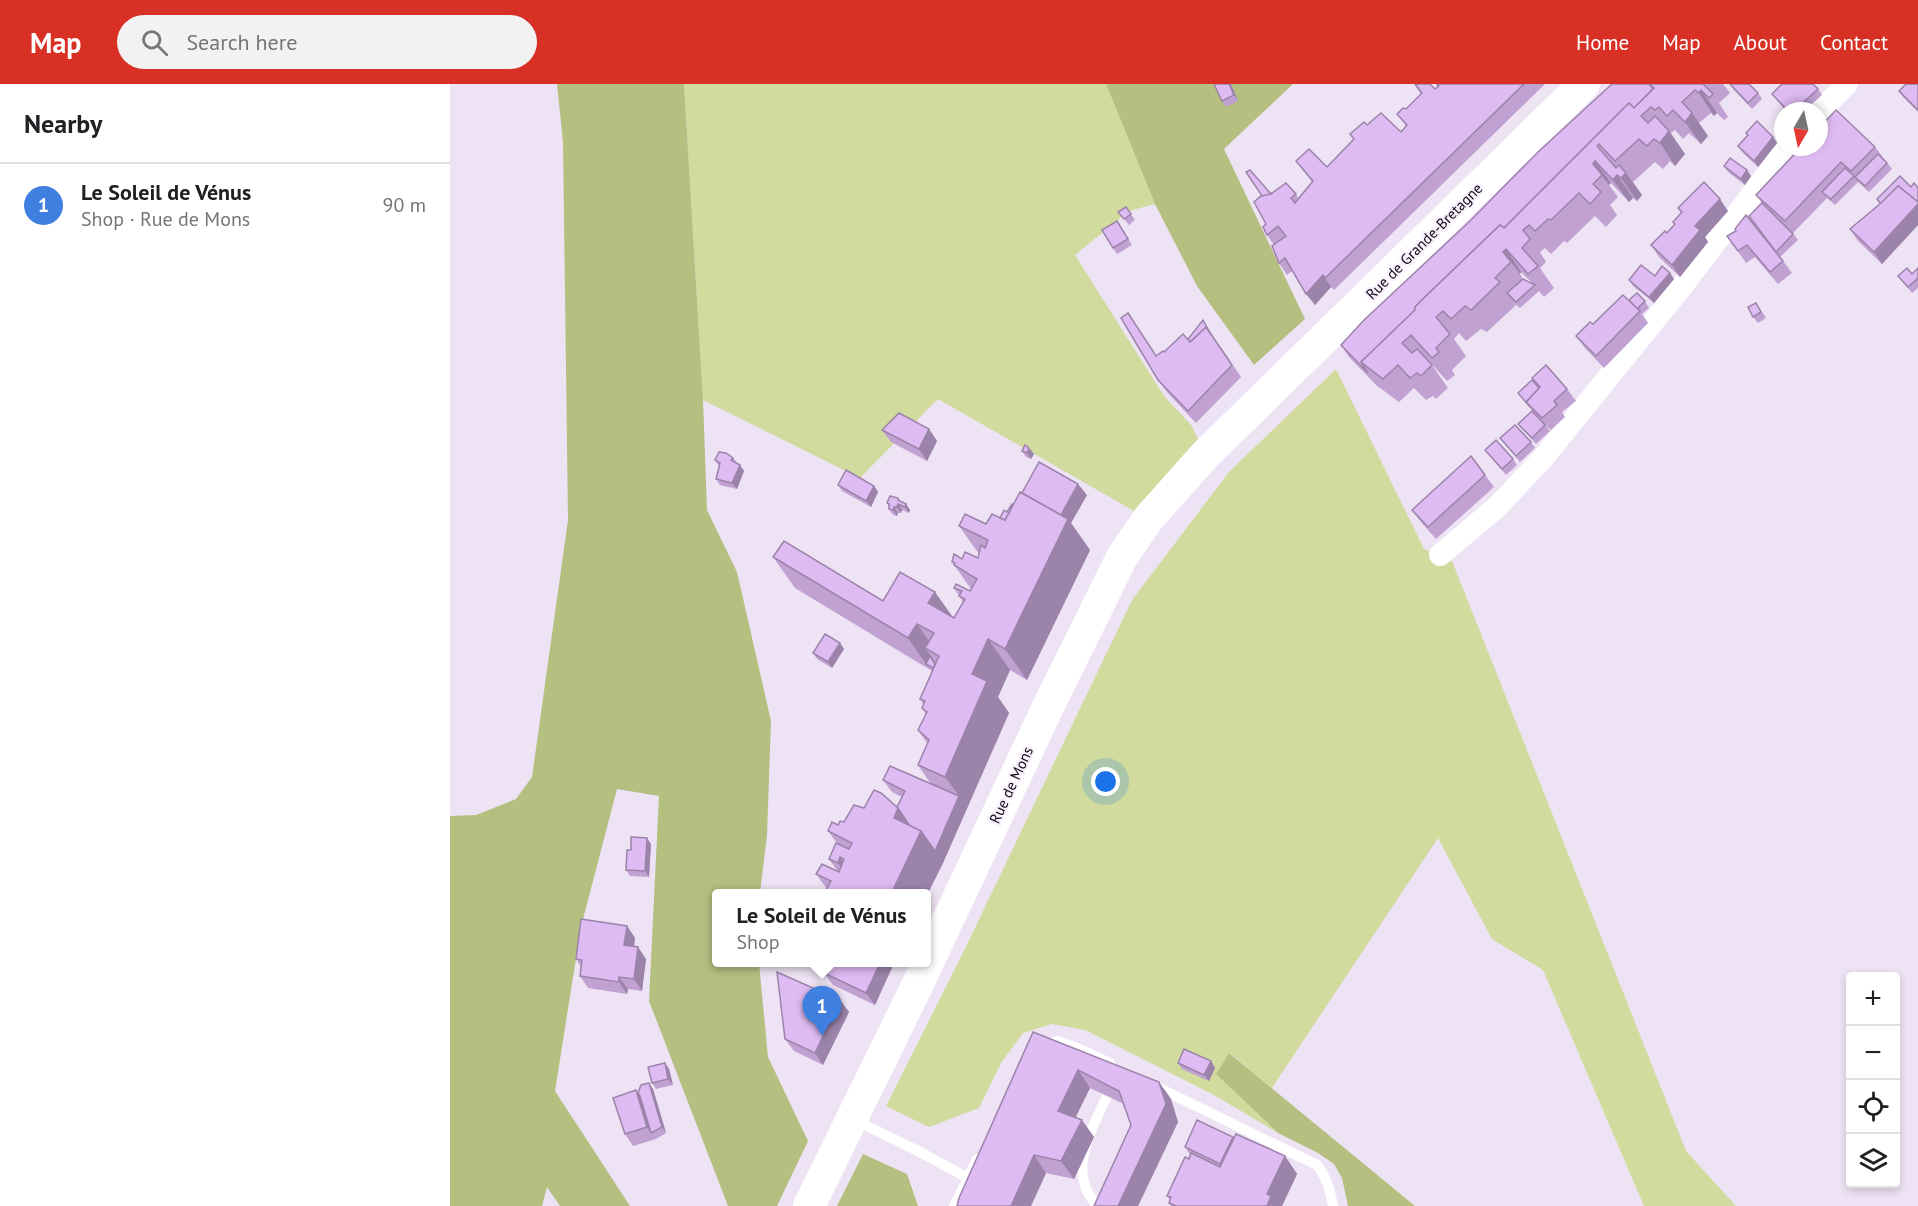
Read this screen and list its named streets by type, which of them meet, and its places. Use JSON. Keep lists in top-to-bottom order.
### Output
{
  "streets": {
    "main road": ["Rue de Grande-Bretagne", "Rue de Mons"]
  },
  "crossings": [
    ["Rue de Grande-Bretagne", "Rue de Mons"]
  ],
  "north": "bottom",
  "page": {
    "header": "Map",
    "search": "Search here",
    "nav": [
      "Home",
      "Map",
      "About",
      "Contact"
    ],
    "heading": "Nearby",
    "list": [
      {
        "mark": "1",
        "name": "Le Soleil de Vénus",
        "note": "Shop · Rue de Mons",
        "value": "90 m"
      }
    ],
    "popup": ["Le Soleil de Vénus", "Shop"],
    "map_buttons": ["+", "−"],
    "pins": "1"
  }
}
